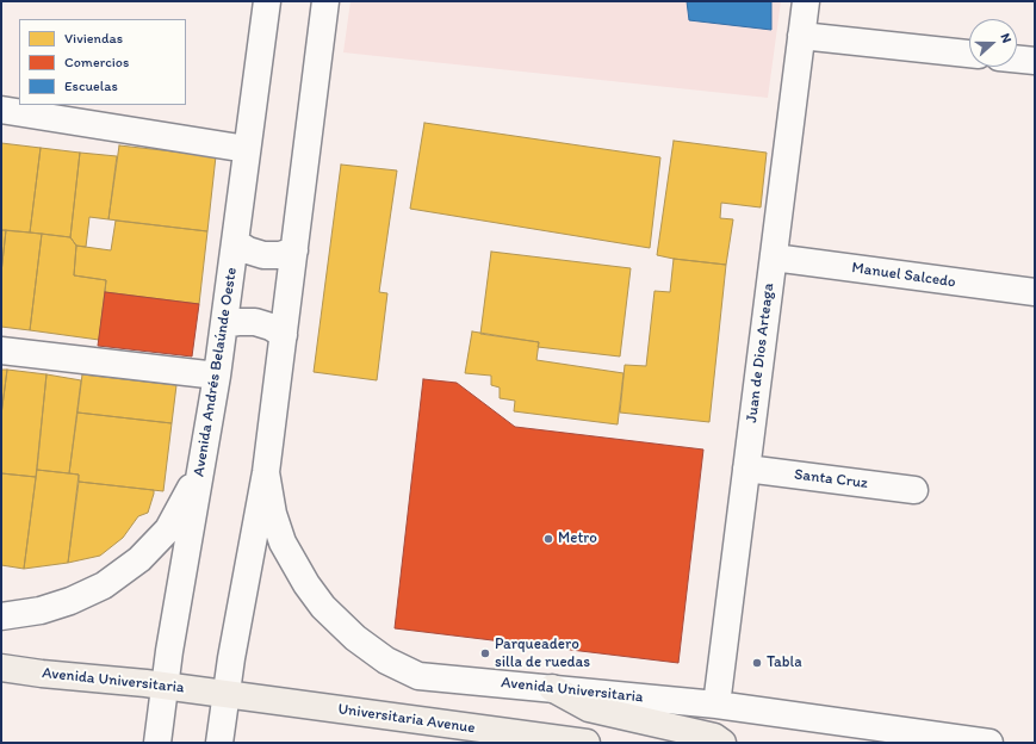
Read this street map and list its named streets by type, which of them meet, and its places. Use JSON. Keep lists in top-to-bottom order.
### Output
{
  "streets": {
    "main road": ["Avenida Universitaria", "Universitaria Avenue"],
    "street": [
      "Manuel Salcedo",
      "Juan de Dios Arteaga",
      "Avenida Andrés Belaúnde Oeste",
      "Santa Cruz"
    ]
  },
  "crossings": [
    ["Manuel Salcedo", "Juan de Dios Arteaga"],
    ["Juan de Dios Arteaga", "Santa Cruz"],
    ["Juan de Dios Arteaga", "Avenida Universitaria"],
    ["Avenida Andrés Belaúnde Oeste", "Avenida Universitaria"],
    ["Avenida Universitaria", "Universitaria Avenue"]
  ],
  "places": ["Metro", "Parqueadero silla de ruedas", "Tabla"],
  "legend": ["Viviendas", "Comercios", "Escuelas"],
  "north": "right"
}
